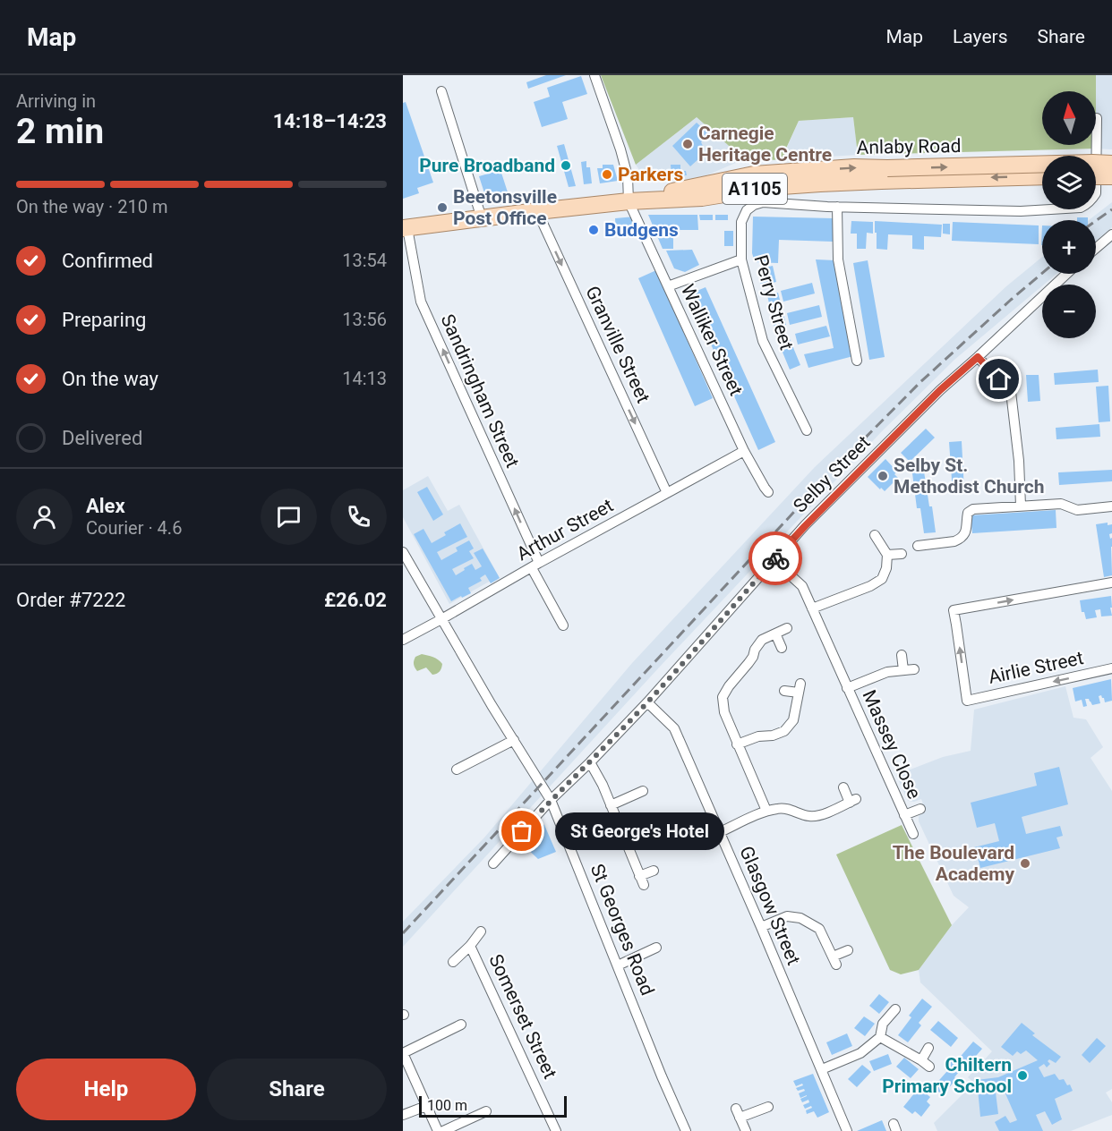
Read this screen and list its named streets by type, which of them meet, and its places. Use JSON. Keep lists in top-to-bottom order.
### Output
{
  "streets": {
    "main road": ["Anlaby Road", "A1105"],
    "street": [
      "Perry Street",
      "Walliker Street",
      "Granville Street",
      "Sandringham Street",
      "Selby Street",
      "Arthur Street",
      "Airlie Street",
      "Massey Close",
      "Glasgow Street",
      "St Georges Road",
      "Somerset Street"
    ]
  },
  "crossings": [
    ["Anlaby Road", "Walliker Street"],
    ["Anlaby Road", "Granville Street"],
    ["Anlaby Road", "Sandringham Street"],
    ["Walliker Street", "Arthur Street"],
    ["Granville Street", "Arthur Street"],
    ["Sandringham Street", "Arthur Street"],
    ["Selby Street", "Massey Close"],
    ["Selby Street", "Glasgow Street"],
    ["Selby Street", "St Georges Road"],
    ["Arthur Street", "St Georges Road"]
  ],
  "one_way": ["Granville Street", "Sandringham Street"],
  "places": [
    "Carnegie Heritage Centre",
    "Pure Broadband",
    "Parkers",
    "Beetonsville Post Office",
    "Budgens",
    "Selby St. Methodist Church",
    "St George's Hotel",
    "The Boulevard Academy",
    "Chiltern Primary School"
  ],
  "scale_bar": "100 m",
  "north": "top",
  "page": {
    "header": "Map",
    "nav": ["Map", "Layers", "Share"],
    "heading": ["2 min", "Arriving in", "14:18–14:23"],
    "panel": [
      "Alex",
      "Courier · 4.6",
      "Order #7222",
      "£26.02"
    ],
    "map_buttons": ["+", "−"],
    "bar": "On the way · 210 m",
    "list": [
      ["Confirmed", "13:54"],
      ["Preparing", "13:56"],
      ["On the way", "14:13"],
      "Delivered"
    ],
    "bubble": "St George's Hotel",
    "buttons": ["Help", "Share"],
    "scale": "100 m"
  }
}
